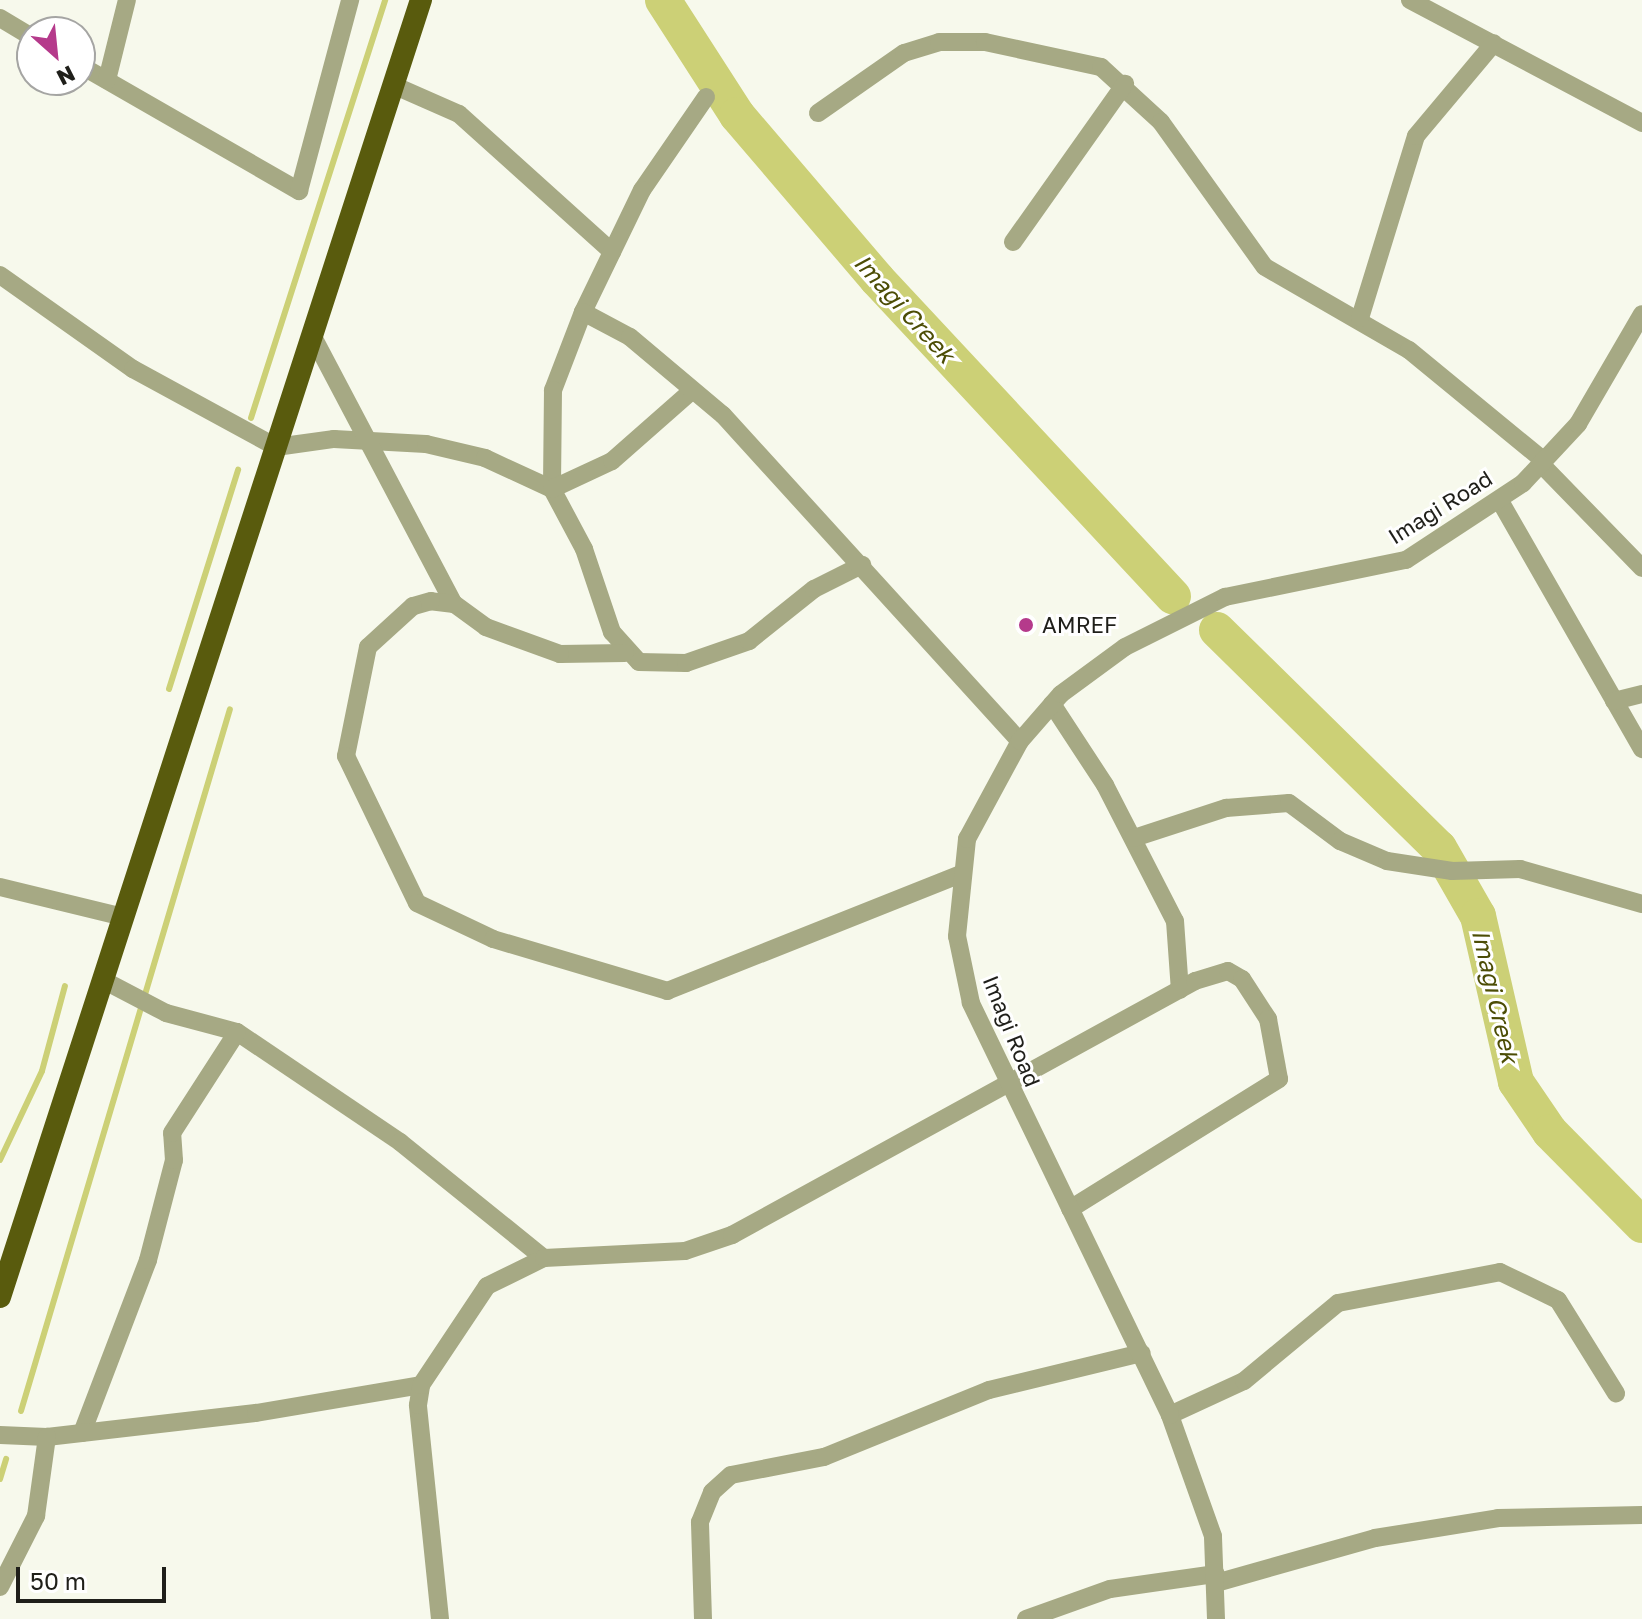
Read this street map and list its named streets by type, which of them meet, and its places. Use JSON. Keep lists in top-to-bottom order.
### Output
{
  "streets": {
    "street": ["Imagi Road"]
  },
  "water": ["Imagi Creek"],
  "places": ["AMREF"],
  "scale_bar": "50 m",
  "north": "bottom right"
}
